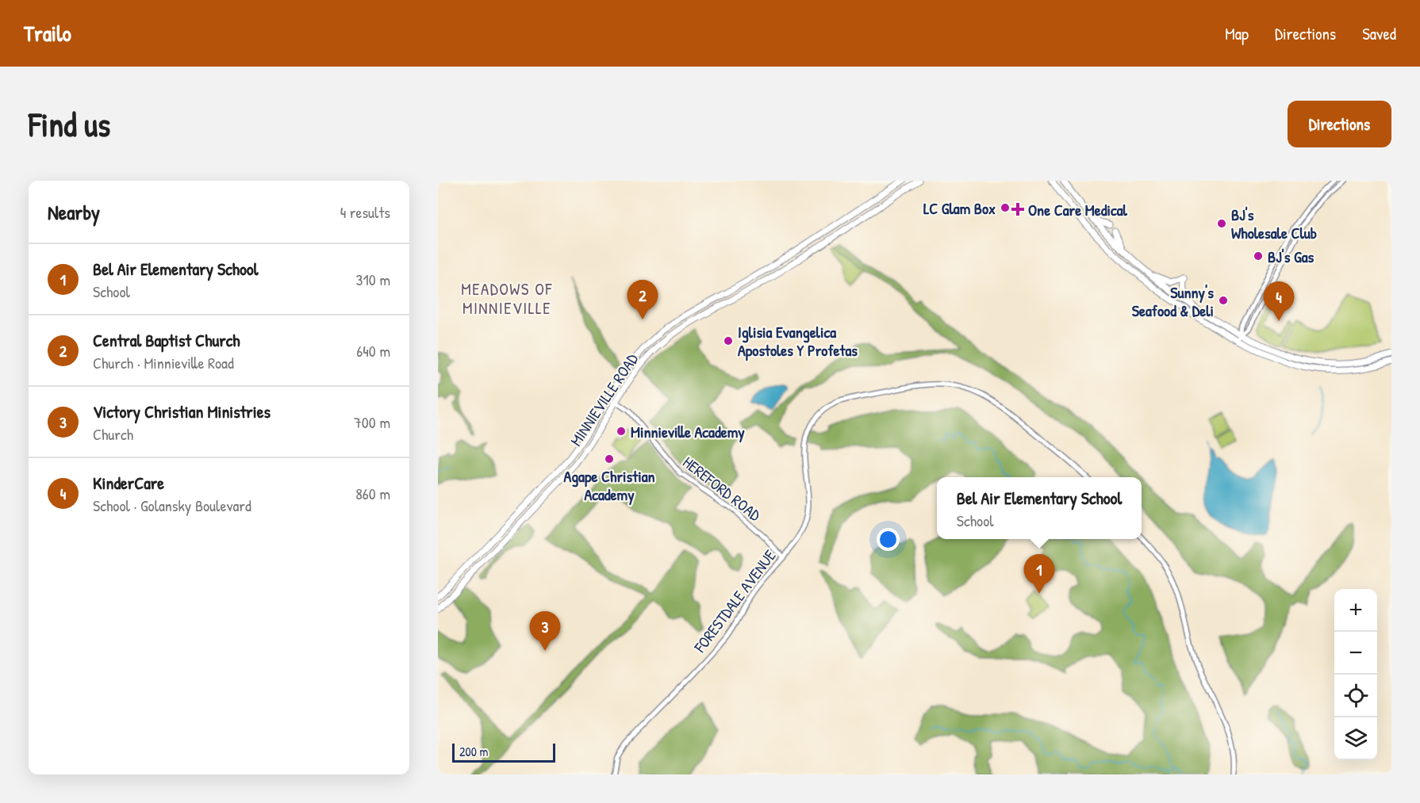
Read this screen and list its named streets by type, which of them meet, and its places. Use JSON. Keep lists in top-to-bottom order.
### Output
{
  "streets": {
    "main road": ["MINNIEVILLE ROAD"],
    "street": ["HEREFORD ROAD", "FORESTDALE AVENUE"]
  },
  "crossings": [
    ["MINNIEVILLE ROAD", "HEREFORD ROAD"],
    ["HEREFORD ROAD", "FORESTDALE AVENUE"]
  ],
  "districts": ["MEADOWS OF MINNIEVILLE"],
  "places": {
    "other": [
      "LC Glam Box",
      "BJ's Wholesale Club",
      "BJ's Gas",
      "Sunny's Seafood & Deli",
      "Iglisia Evangelica Apostoles Y Profetas",
      "Minnieville Academy",
      "Agape Christian Academy"
    ],
    "health": ["One Care Medical"]
  },
  "scale_bar": "200 m",
  "page": {
    "header": "Trailo",
    "nav": ["Map", "Directions", "Saved"],
    "buttons": "Directions",
    "title": "Find us",
    "heading": ["Nearby", "4 results"],
    "list": [
      {
        "mark": "1",
        "name": "Bel Air Elementary School",
        "note": "School",
        "value": "310 m"
      },
      {
        "mark": "2",
        "name": "Central Baptist Church",
        "note": "Church · Minnieville Road",
        "value": "640 m"
      },
      {
        "mark": "3",
        "name": "Victory Christian Ministries",
        "note": "Church",
        "value": "700 m"
      },
      {
        "mark": "4",
        "name": "KinderCare",
        "note": "School · Golansky Boulevard",
        "value": "860 m"
      }
    ],
    "pins": [
      "2",
      "4",
      "1",
      "3"
    ],
    "popup": ["Bel Air Elementary School", "School"],
    "map_buttons": ["+", "−"],
    "scale": "200 m"
  }
}
